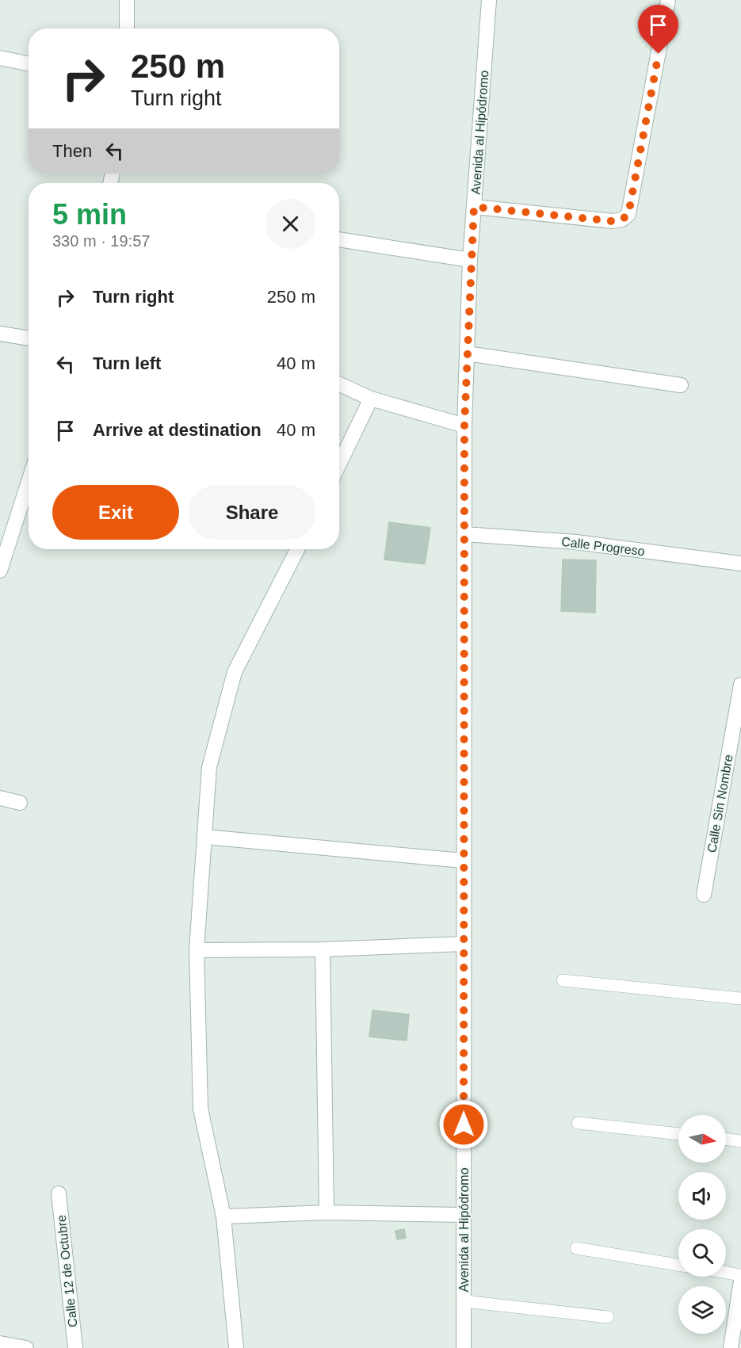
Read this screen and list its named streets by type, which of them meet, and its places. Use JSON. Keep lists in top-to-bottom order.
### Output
{
  "streets": {
    "street": [
      "Avenida al Hipódromo",
      "Calle Progreso",
      "Calle Sin Nombre",
      "Calle 12 de Octubre"
    ]
  },
  "crossings": [
    ["Avenida al Hipódromo", "Calle Progreso"]
  ],
  "north": "right",
  "page": {
    "turn": ["250 m", "Turn right"],
    "then": "Then",
    "heading": ["5 min", "330 m · 19:57"],
    "list": [
      {
        "name": "Turn right",
        "value": "250 m"
      },
      {
        "name": "Turn left",
        "value": "40 m"
      },
      {
        "name": "Arrive at destination",
        "value": "40 m"
      }
    ],
    "buttons": ["Exit", "Share"]
  }
}
